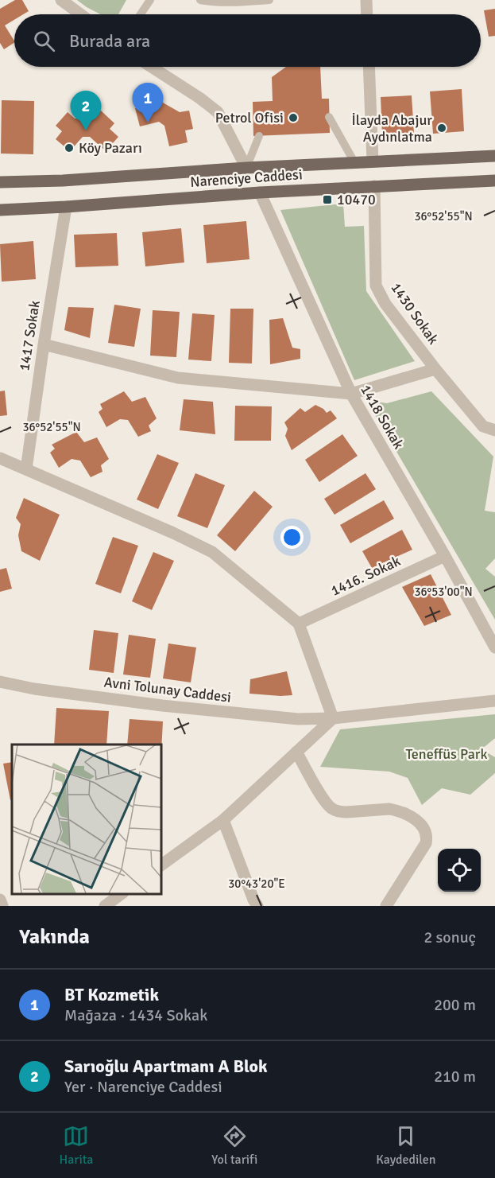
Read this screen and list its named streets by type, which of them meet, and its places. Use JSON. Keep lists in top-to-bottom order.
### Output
{
  "streets": {
    "main road": ["Narenciye Caddesi"],
    "street": [
      "1430 Sokak",
      "1417 Sokak",
      "1418 Sokak",
      "1416. Sokak",
      "Avni Tolunay Caddesi"
    ]
  },
  "crossings": [
    ["Narenciye Caddesi", "1430 Sokak"],
    ["Narenciye Caddesi", "1417 Sokak"],
    ["Narenciye Caddesi", "1418 Sokak"],
    ["1418 Sokak", "1416. Sokak"]
  ],
  "parks": ["Teneffüs Park"],
  "places": {
    "other": ["Petrol Ofisi", "İlayda Abajur Aydınlatma", "Köy Pazarı"],
    "transit": ["10470"]
  },
  "page": {
    "search": "Burada ara",
    "pins": ["1", "2"],
    "heading": ["Yakında", "2 sonuç"],
    "list": [
      {
        "mark": "1",
        "name": "BT Kozmetik",
        "note": "Mağaza · 1434 Sokak",
        "value": "200 m"
      },
      {
        "mark": "2",
        "name": "Sarıoğlu Apartmanı A Blok",
        "note": "Yer · Narenciye Caddesi",
        "value": "210 m"
      }
    ],
    "nav": ["Harita", "Yol tarifi", "Kaydedilen"]
  },
  "coordinates": ["36°52'55\"N", "36°53'00\"N", "30°43'20\"E"]
}
